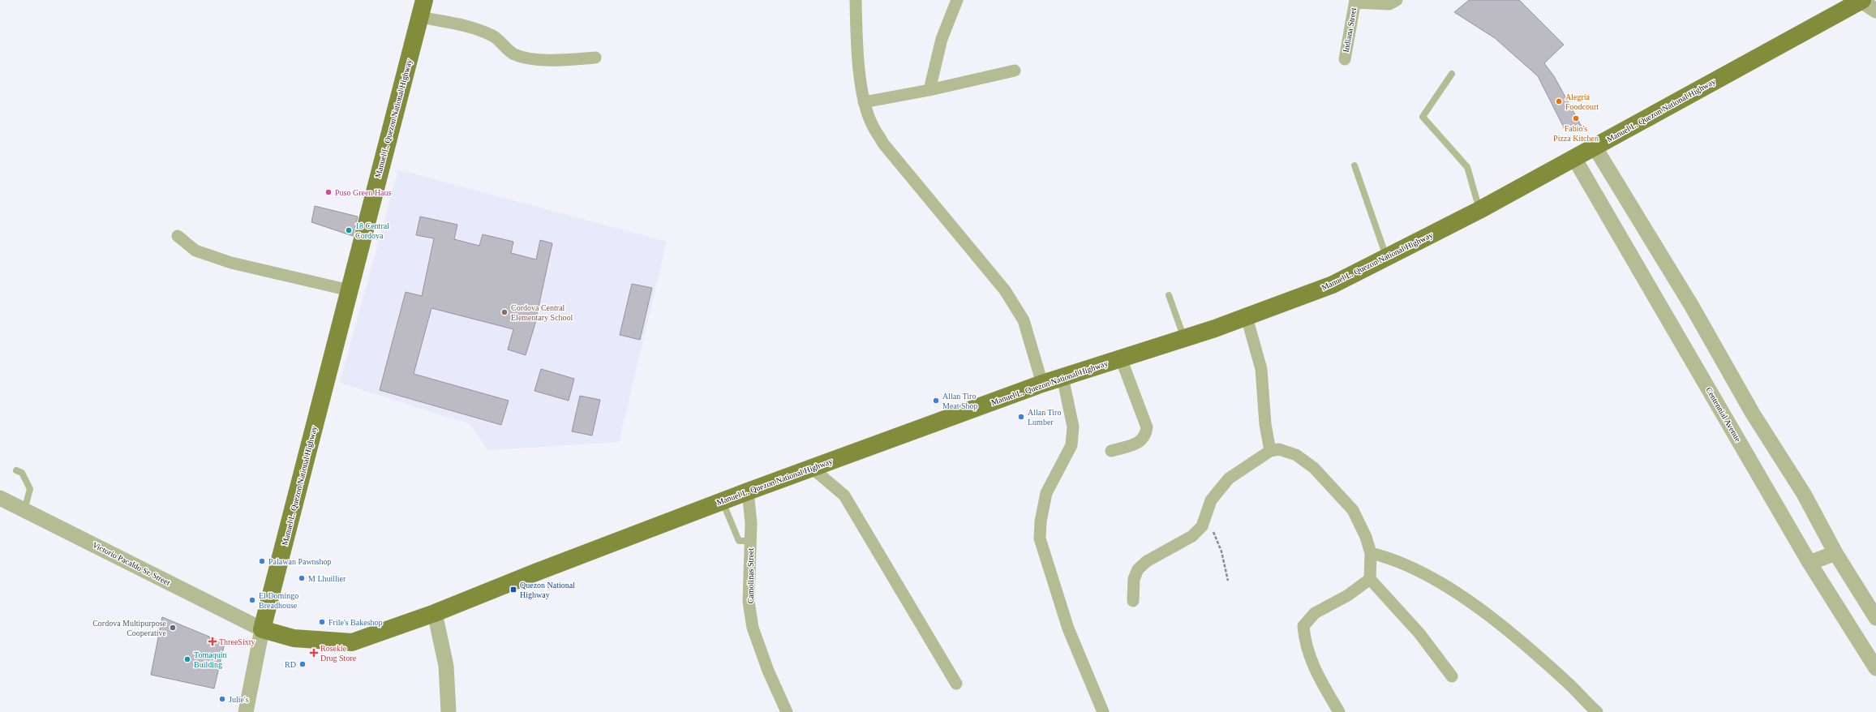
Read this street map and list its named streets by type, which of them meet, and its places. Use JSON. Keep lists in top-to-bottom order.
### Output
{
  "streets": {
    "main road": ["Manuel L. Quezon National Highway"],
    "street": [
      "Indiana Street",
      "Centennial Avenue",
      "Victorio Pacaldo Sr. Street",
      "Camolinas Street"
    ]
  },
  "crossings": [
    ["Manuel L. Quezon National Highway", "Centennial Avenue"],
    ["Manuel L. Quezon National Highway", "Victorio Pacaldo Sr. Street"],
    ["Manuel L. Quezon National Highway", "Camolinas Street"]
  ],
  "places": {
    "other": [
      "Alegria Foodcourt",
      "Fabio's Pizza Kitchen",
      "Puso Green Haus",
      "18 Central Cordova",
      "Cordova Central Elementary School",
      "Allan Tiro Meat Shop",
      "Allan Tiro Lumber",
      "Palawan Pawnshop",
      "M Lhuillier",
      "El Domingo Breadhouse",
      "Frile's Bakeshop",
      "Cordova Multipurpose Cooperative",
      "Tomaquin Building",
      "RD",
      "Julie's"
    ],
    "transit": ["Quezon National Highway"],
    "health": ["ThreeSixty", "Rosekie Drug Store"]
  }
}
